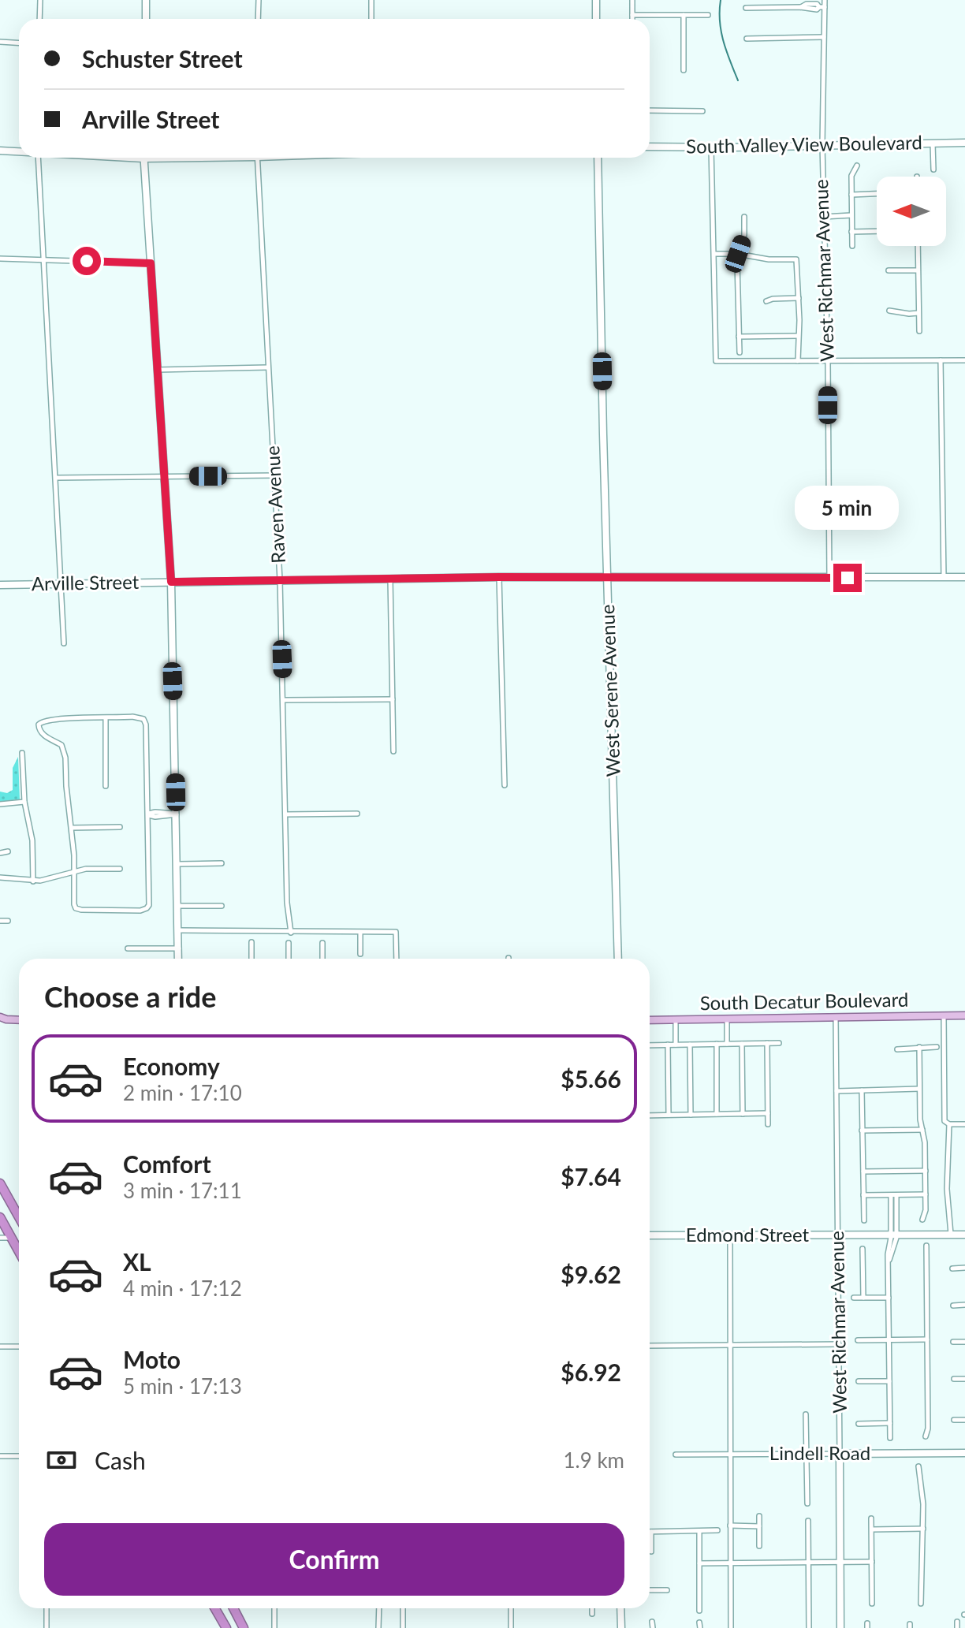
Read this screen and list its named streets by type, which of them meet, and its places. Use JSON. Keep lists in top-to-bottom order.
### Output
{
  "streets": {
    "main road": ["South Decatur Boulevard"],
    "street": [
      "South Valley View Boulevard",
      "West Richmar Avenue",
      "Raven Avenue",
      "Arville Street",
      "West Serene Avenue",
      "Edmond Street",
      "Lindell Road"
    ]
  },
  "crossings": [
    ["South Valley View Boulevard", "West Richmar Avenue"],
    ["West Richmar Avenue", "Arville Street"],
    ["West Richmar Avenue", "South Decatur Boulevard"],
    ["West Richmar Avenue", "Edmond Street"],
    ["West Richmar Avenue", "Lindell Road"],
    ["Raven Avenue", "Arville Street"],
    ["Arville Street", "West Serene Avenue"]
  ],
  "north": "left",
  "page": {
    "banner": ["Schuster Street", "Arville Street"],
    "bubble": "5 min",
    "heading": "Choose a ride",
    "list": [
      {
        "name": "Economy",
        "note": "2 min · 17:10",
        "value": "$5.66"
      },
      {
        "name": "Comfort",
        "note": "3 min · 17:11",
        "value": "$7.64"
      },
      {
        "name": "XL",
        "note": "4 min · 17:12",
        "value": "$9.62"
      },
      {
        "name": "Moto",
        "note": "5 min · 17:13",
        "value": "$6.92"
      }
    ],
    "pay": ["Cash", "1.9 km"],
    "buttons": "Confirm"
  }
}
